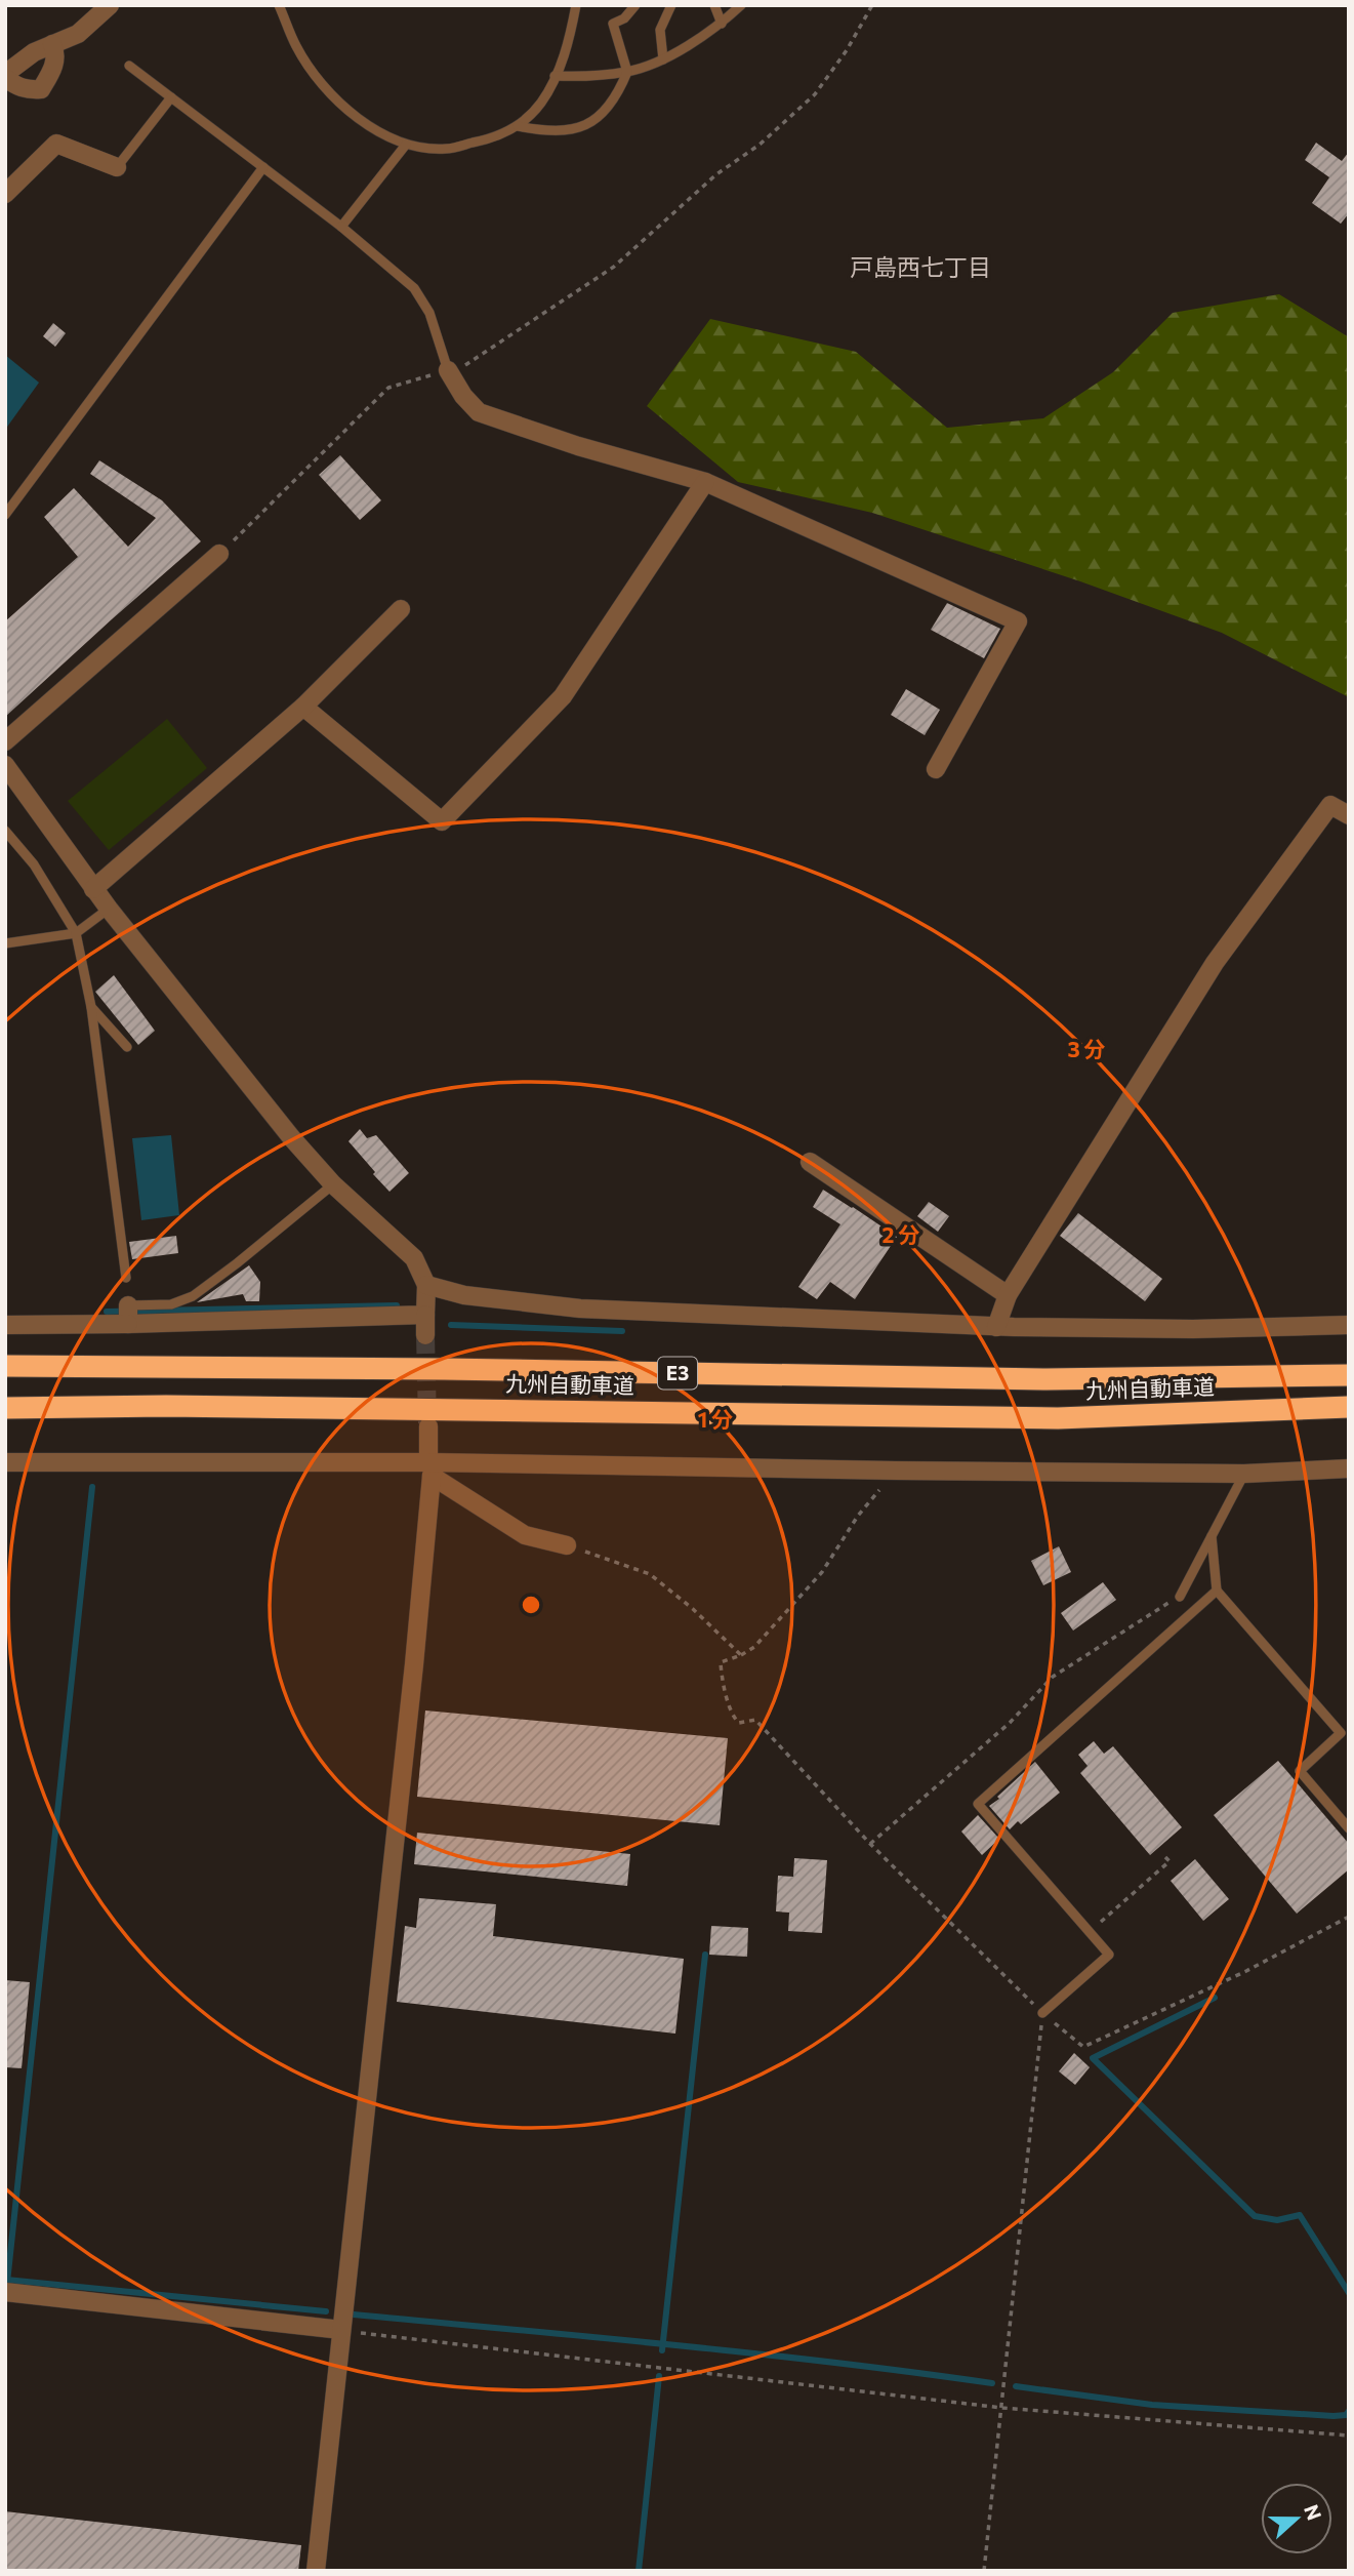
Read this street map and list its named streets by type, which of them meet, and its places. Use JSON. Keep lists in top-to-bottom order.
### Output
{
  "streets": {
    "highway": ["E3", "九州自動車道"]
  },
  "districts": ["戸島西七丁目"],
  "north": "right",
  "rings": ["3 分", "2 分", "1 分"]
}
